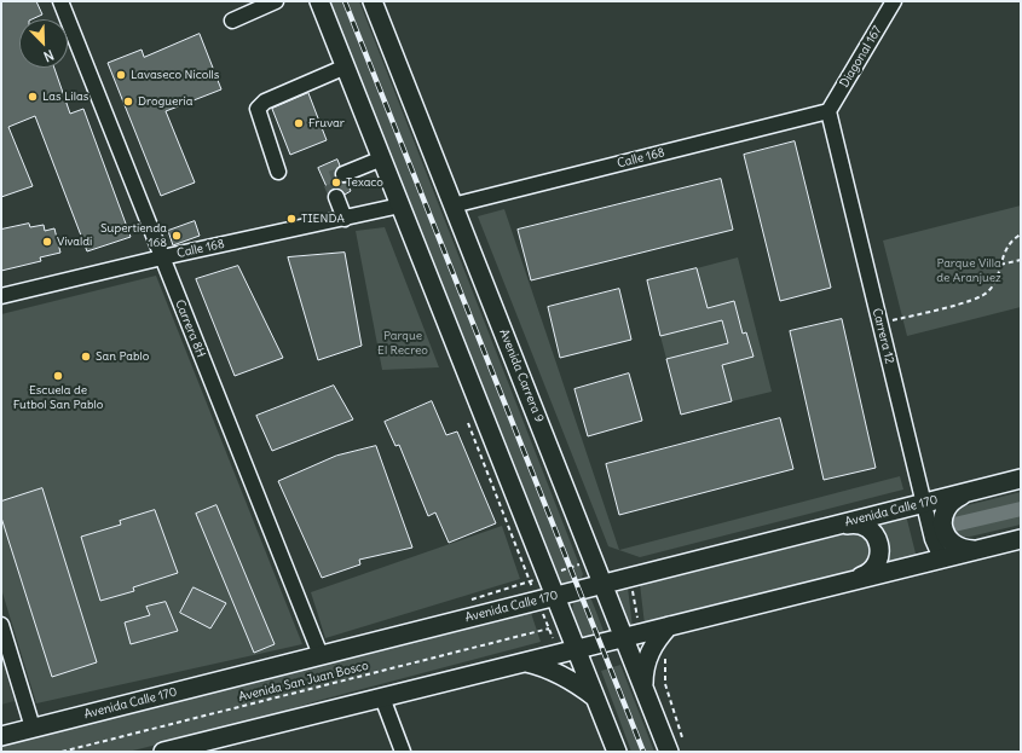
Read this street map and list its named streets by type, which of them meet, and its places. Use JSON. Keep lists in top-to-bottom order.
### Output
{
  "streets": {
    "main road": ["Avenida Carrera 9", "Avenida Calle 170"],
    "street": [
      "Diagonal 167",
      "Calle 168",
      "Carrera 8H",
      "Carrera 12"
    ],
    "path": ["Avenida San Juan Bosco"]
  },
  "crossings": [
    ["Diagonal 167", "Calle 168"],
    ["Diagonal 167", "Carrera 12"],
    ["Calle 168", "Carrera 8H"],
    ["Calle 168", "Carrera 12"],
    ["Calle 168", "Avenida Carrera 9"],
    ["Carrera 8H", "Avenida Calle 170"],
    ["Carrera 12", "Avenida Calle 170"],
    ["Avenida Carrera 9", "Avenida Calle 170"]
  ],
  "parks": ["Parque Villa de Aranjuez", "Parque El Recreo"],
  "places": [
    "Lavaseco Nicolls",
    "Las Lilas",
    "Drogueria",
    "Fruvar",
    "Texaco",
    "TIENDA",
    "Supertienda 168",
    "Vivaldi",
    "San Pablo",
    "Escuela de Futbol San Pablo"
  ],
  "north": "bottom right"
}
